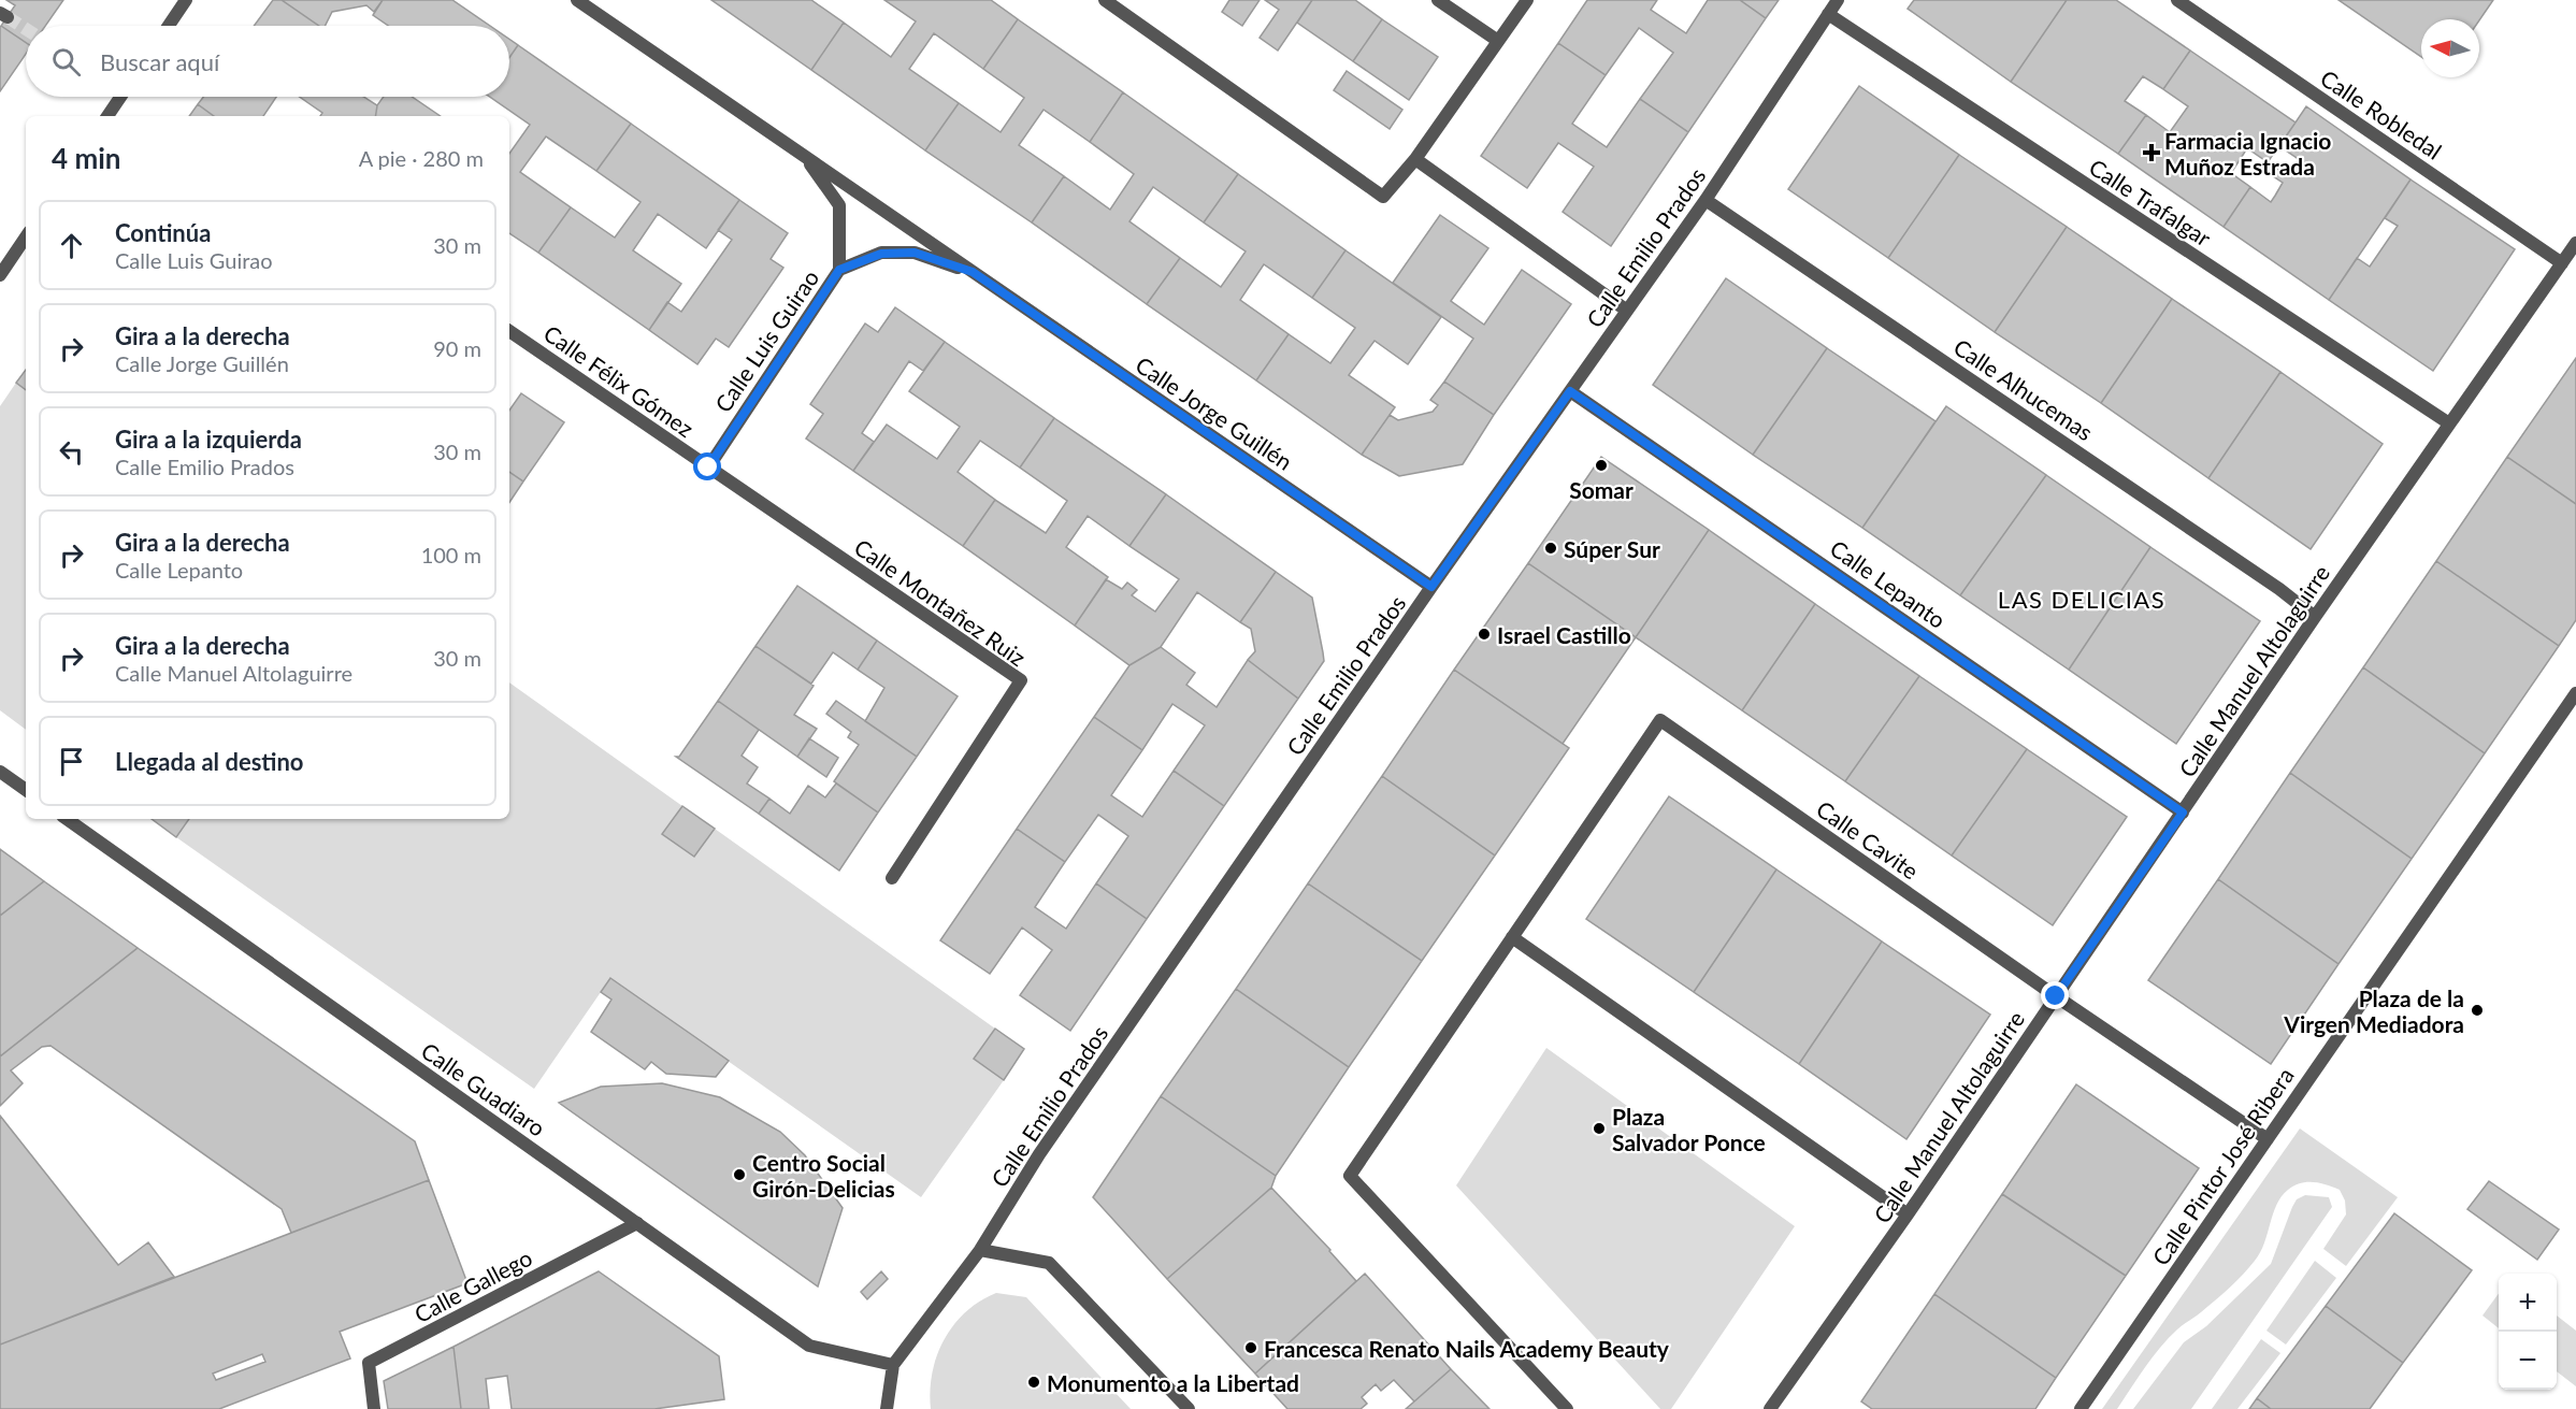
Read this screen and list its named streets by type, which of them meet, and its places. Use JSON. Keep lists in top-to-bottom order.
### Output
{
  "streets": {
    "street": [
      "Calle Robledal",
      "Calle Trafalgar",
      "Calle Emilio Prados",
      "Calle Luis Guirao",
      "Calle Félix Gómez",
      "Calle Alhucemas",
      "Calle Jorge Guillén",
      "Calle Lepanto",
      "Calle Montañez Ruiz",
      "Calle Manuel Altolaguirre",
      "Calle Cavite",
      "Calle Guadiaro",
      "Calle Pintor José Ribera",
      "Calle Gallego"
    ]
  },
  "crossings": [
    ["Calle Robledal", "Calle Manuel Altolaguirre"],
    ["Calle Trafalgar", "Calle Emilio Prados"],
    ["Calle Trafalgar", "Calle Manuel Altolaguirre"],
    ["Calle Emilio Prados", "Calle Alhucemas"],
    ["Calle Emilio Prados", "Calle Jorge Guillén"],
    ["Calle Emilio Prados", "Calle Lepanto"],
    ["Calle Emilio Prados", "Calle Guadiaro"],
    ["Calle Luis Guirao", "Calle Félix Gómez"],
    ["Calle Luis Guirao", "Calle Jorge Guillén"],
    ["Calle Luis Guirao", "Calle Montañez Ruiz"],
    ["Calle Félix Gómez", "Calle Montañez Ruiz"],
    ["Calle Alhucemas", "Calle Manuel Altolaguirre"],
    ["Calle Lepanto", "Calle Manuel Altolaguirre"],
    ["Calle Manuel Altolaguirre", "Calle Cavite"],
    ["Calle Cavite", "Calle Pintor José Ribera"],
    ["Calle Guadiaro", "Calle Gallego"]
  ],
  "districts": ["LAS DELICIAS"],
  "places": {
    "health": ["Farmacia Ignacio Muñoz Estrada"],
    "other": [
      "Somar",
      "Súper Sur",
      "Israel Castillo",
      "Plaza de la Virgen Mediadora",
      "Plaza Salvador Ponce",
      "Centro Social Girón-Delicias",
      "Francesca Renato Nails Academy Beauty",
      "Monumento a la Libertad"
    ]
  },
  "north": "left",
  "page": {
    "search": "Buscar aquí",
    "heading": ["4 min", "A pie · 280 m"],
    "list": [
      ["Continúa", "Calle Luis Guirao", "30 m"],
      ["Gira a la derecha", "Calle Jorge Guillén", "90 m"],
      ["Gira a la izquierda", "Calle Emilio Prados", "30 m"],
      ["Gira a la derecha", "Calle Lepanto", "100 m"],
      ["Gira a la derecha", "Calle Manuel Altolaguirre", "30 m"],
      "Llegada al destino"
    ],
    "map_buttons": ["+", "−"]
  }
}
